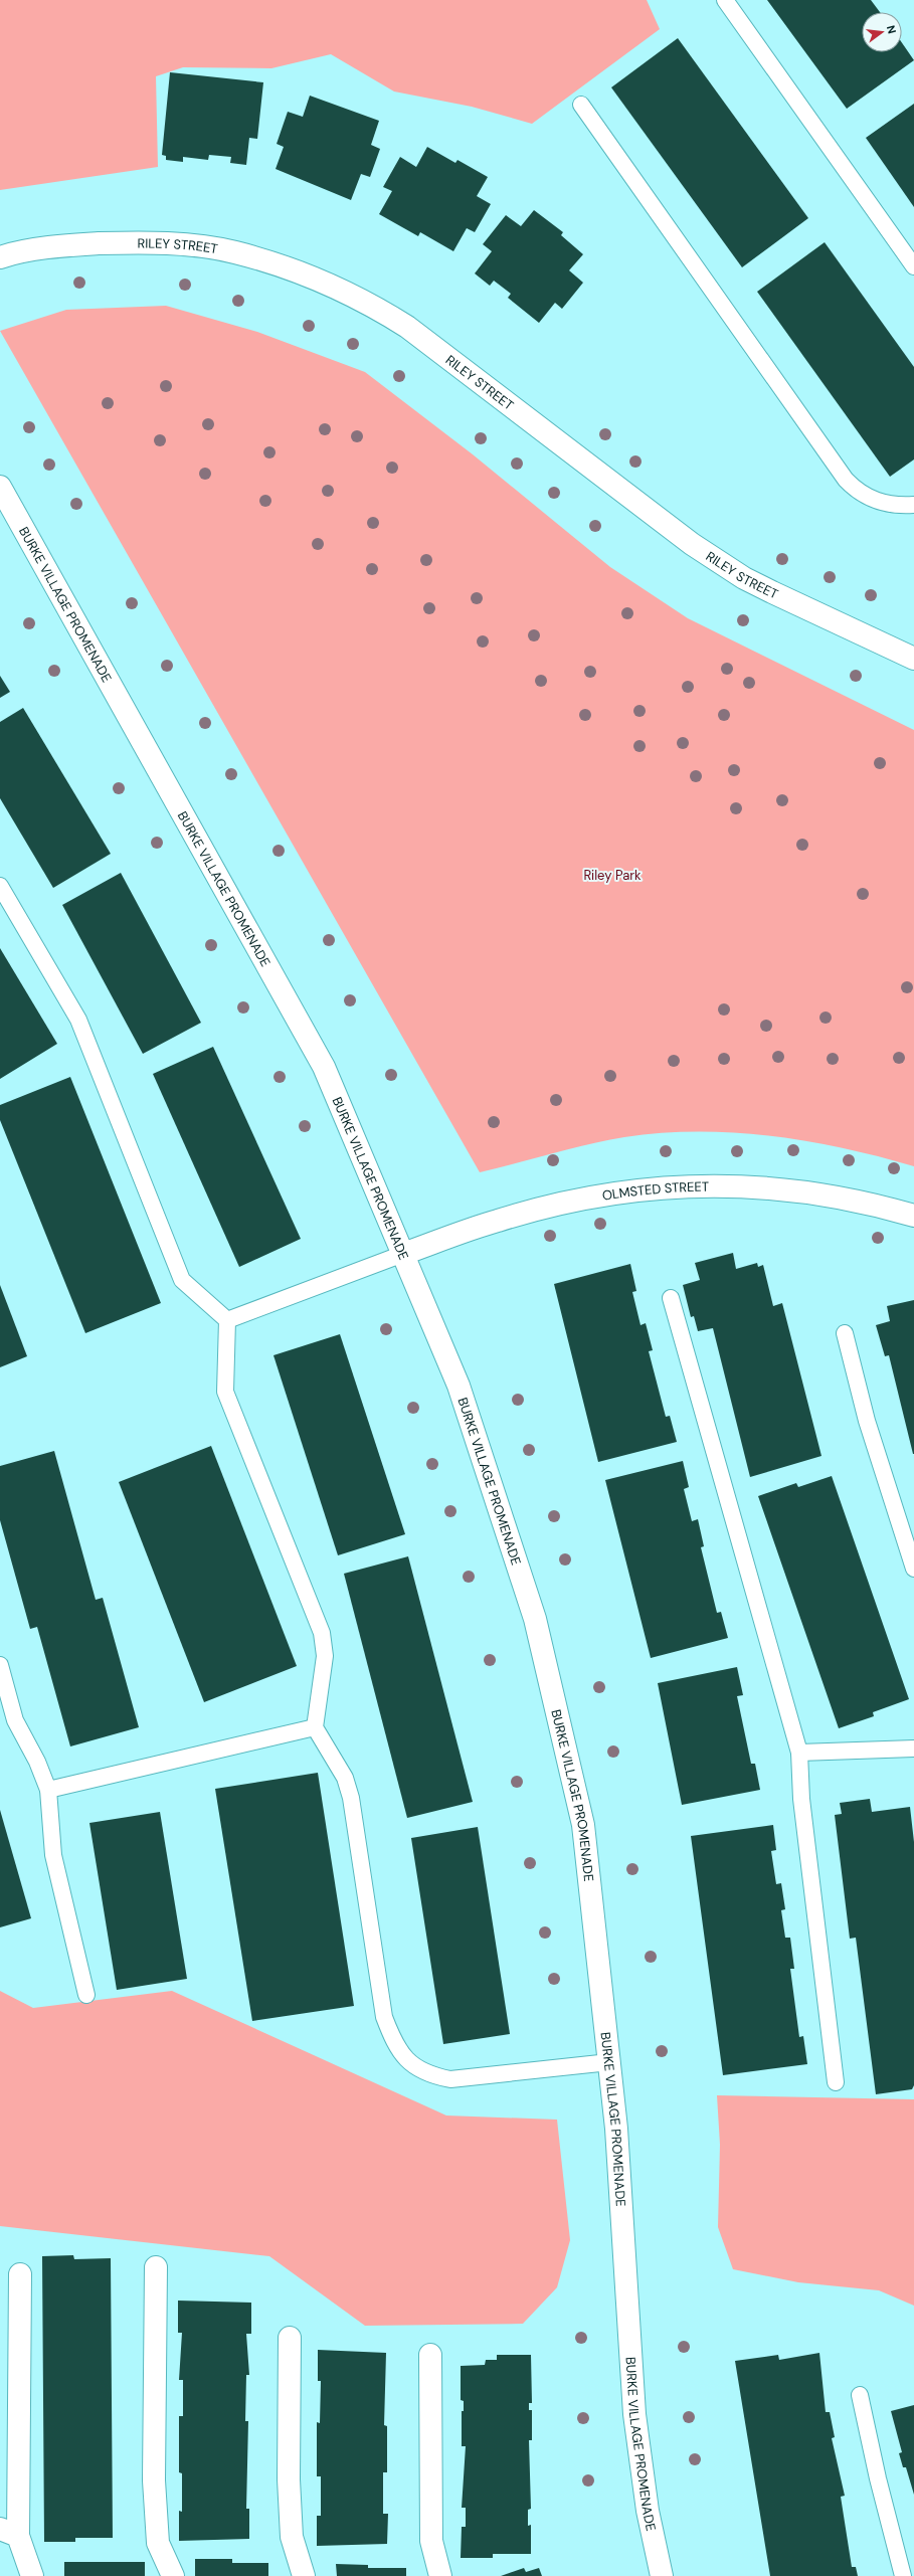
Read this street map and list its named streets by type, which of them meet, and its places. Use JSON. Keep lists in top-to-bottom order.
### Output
{
  "streets": {
    "street": ["RILEY STREET", "BURKE VILLAGE PROMENADE", "OLMSTED STREET"]
  },
  "crossings": [
    ["BURKE VILLAGE PROMENADE", "OLMSTED STREET"]
  ],
  "parks": ["Riley Park"],
  "north": "right"
}
